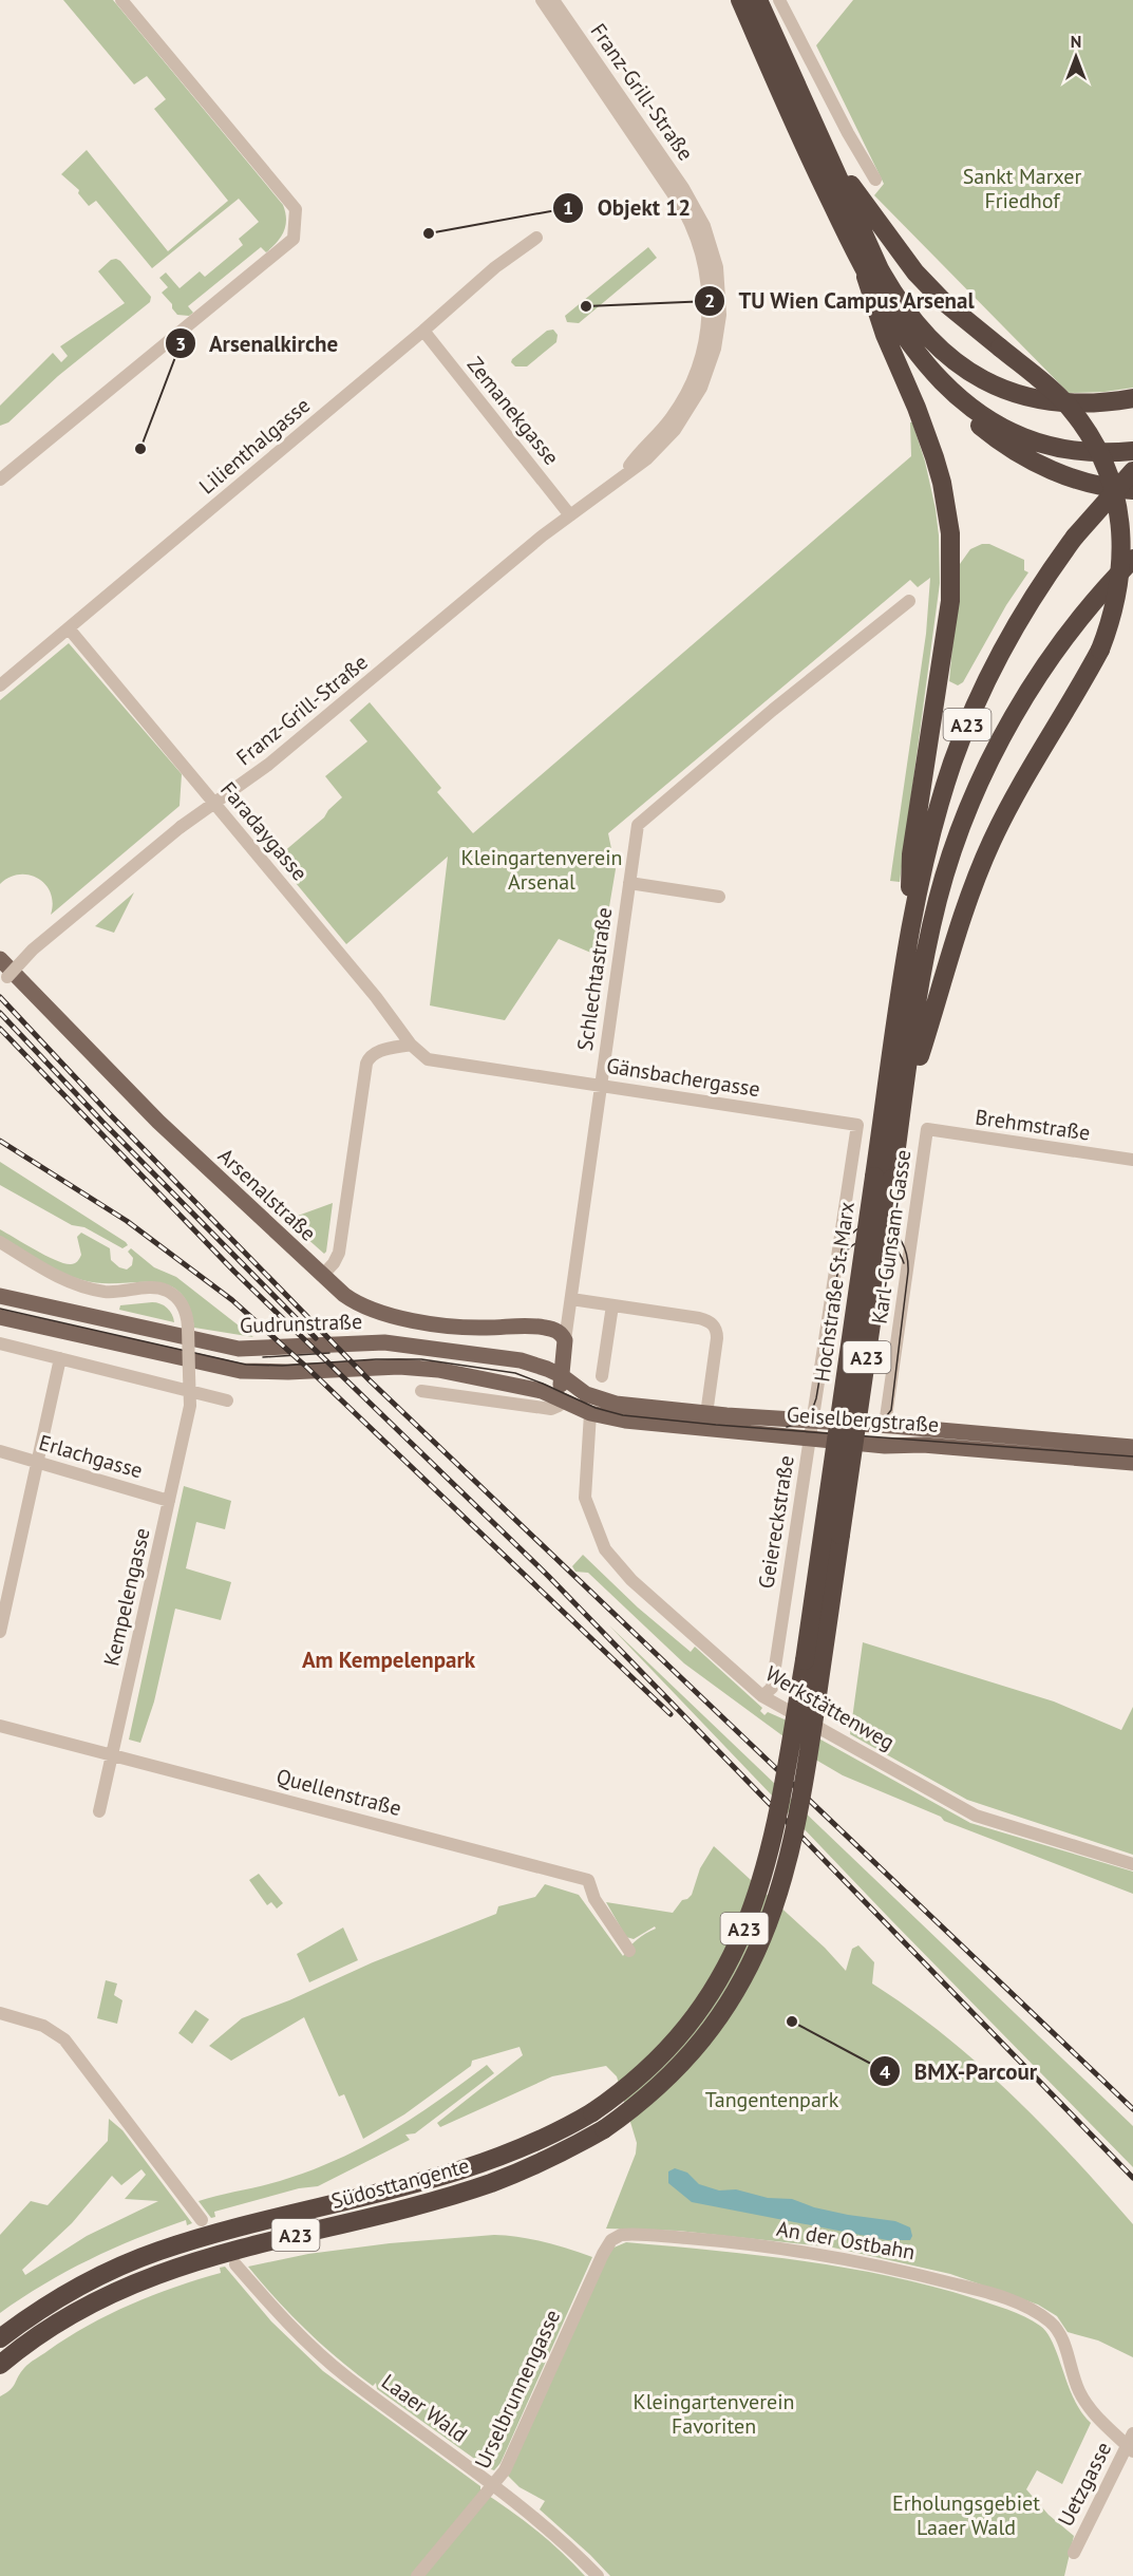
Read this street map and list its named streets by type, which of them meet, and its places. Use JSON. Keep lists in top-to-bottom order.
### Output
{
  "streets": {
    "highway": ["A23", "Hochstraße St. Marx", "Südosttangente"],
    "main road": ["Arsenalstraße", "Gudrunstraße", "Geiselbergstraße"],
    "street": [
      "Franz-Grill-Straße",
      "Zemanekgasse",
      "Lilienthalgasse",
      "Faradaygasse",
      "Schlechtastraße",
      "Gänsbachergasse",
      "Brehmstraße",
      "Karl-Gunsam-Gasse",
      "Erlachgasse",
      "Geiereckstraße",
      "Kempelengasse",
      "Werkstättenweg",
      "Quellenstraße",
      "An der Ostbahn",
      "Urselbrunnengasse",
      "Laaer Wald",
      "Uetzgasse"
    ]
  },
  "crossings": [
    ["Franz-Grill-Straße", "Zemanekgasse"],
    ["Franz-Grill-Straße", "Faradaygasse"],
    ["Zemanekgasse", "Lilienthalgasse"],
    ["Lilienthalgasse", "Faradaygasse"],
    ["Faradaygasse", "Gänsbachergasse"],
    ["Schlechtastraße", "Gänsbachergasse"],
    ["Schlechtastraße", "Arsenalstraße"],
    ["Gänsbachergasse", "Geiereckstraße"],
    ["Brehmstraße", "Karl-Gunsam-Gasse"],
    ["Karl-Gunsam-Gasse", "Geiselbergstraße"],
    ["Hochstraße St. Marx", "Südosttangente"],
    ["Gudrunstraße", "Geiselbergstraße"],
    ["Gudrunstraße", "Werkstättenweg"],
    ["Geiselbergstraße", "Geiereckstraße"],
    ["Geiselbergstraße", "Werkstättenweg"],
    ["Erlachgasse", "Kempelengasse"],
    ["Geiereckstraße", "Werkstättenweg"],
    ["Kempelengasse", "Quellenstraße"],
    ["An der Ostbahn", "Urselbrunnengasse"],
    ["An der Ostbahn", "Uetzgasse"],
    ["Urselbrunnengasse", "Laaer Wald"]
  ],
  "districts": ["Am Kempelenpark"],
  "parks": [
    "Sankt Marxer Friedhof",
    "Kleingartenverein Arsenal",
    "Tangentenpark",
    "Kleingartenverein Favoriten",
    "Erholungsgebiet Laaer Wald"
  ],
  "places": [
    "Objekt 12",
    "TU Wien Campus Arsenal",
    "Arsenalkirche",
    "BMX-Parcour"
  ],
  "north": "top"
}
